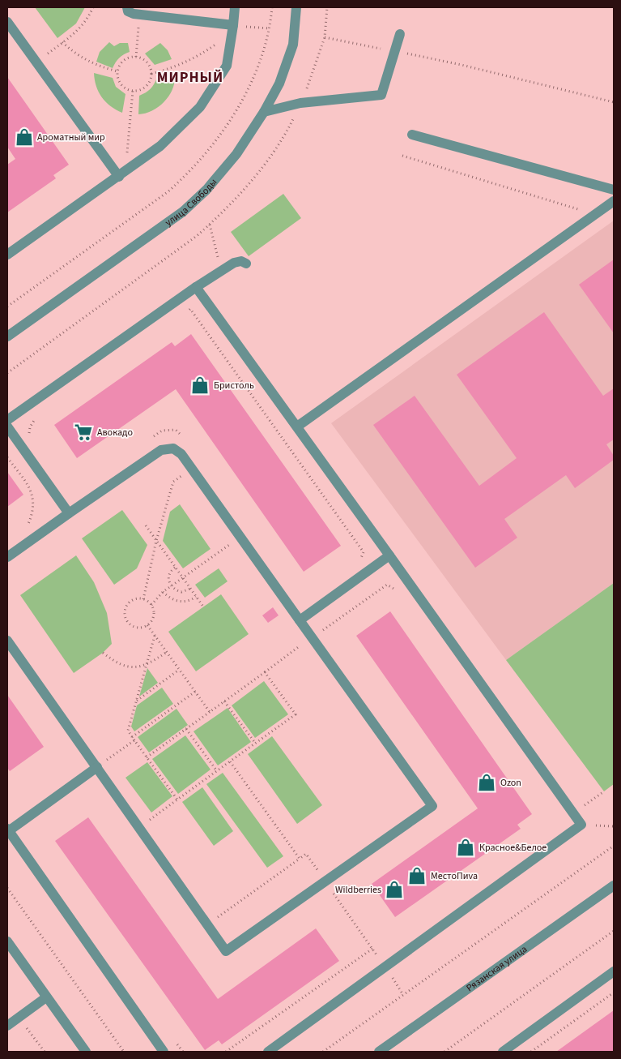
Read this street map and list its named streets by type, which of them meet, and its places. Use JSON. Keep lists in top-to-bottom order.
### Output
{
  "streets": {
    "street": ["улица Свободы", "Рязанская улица"]
  },
  "districts": ["МИРНЫЙ"],
  "places": {
    "shop": [
      "Ароматный мир",
      "Бристоль",
      "Ozon",
      "Красное&Белое",
      "МестоПиvа",
      "Wildberries"
    ],
    "supermarket": ["Авокадо"]
  }
}
